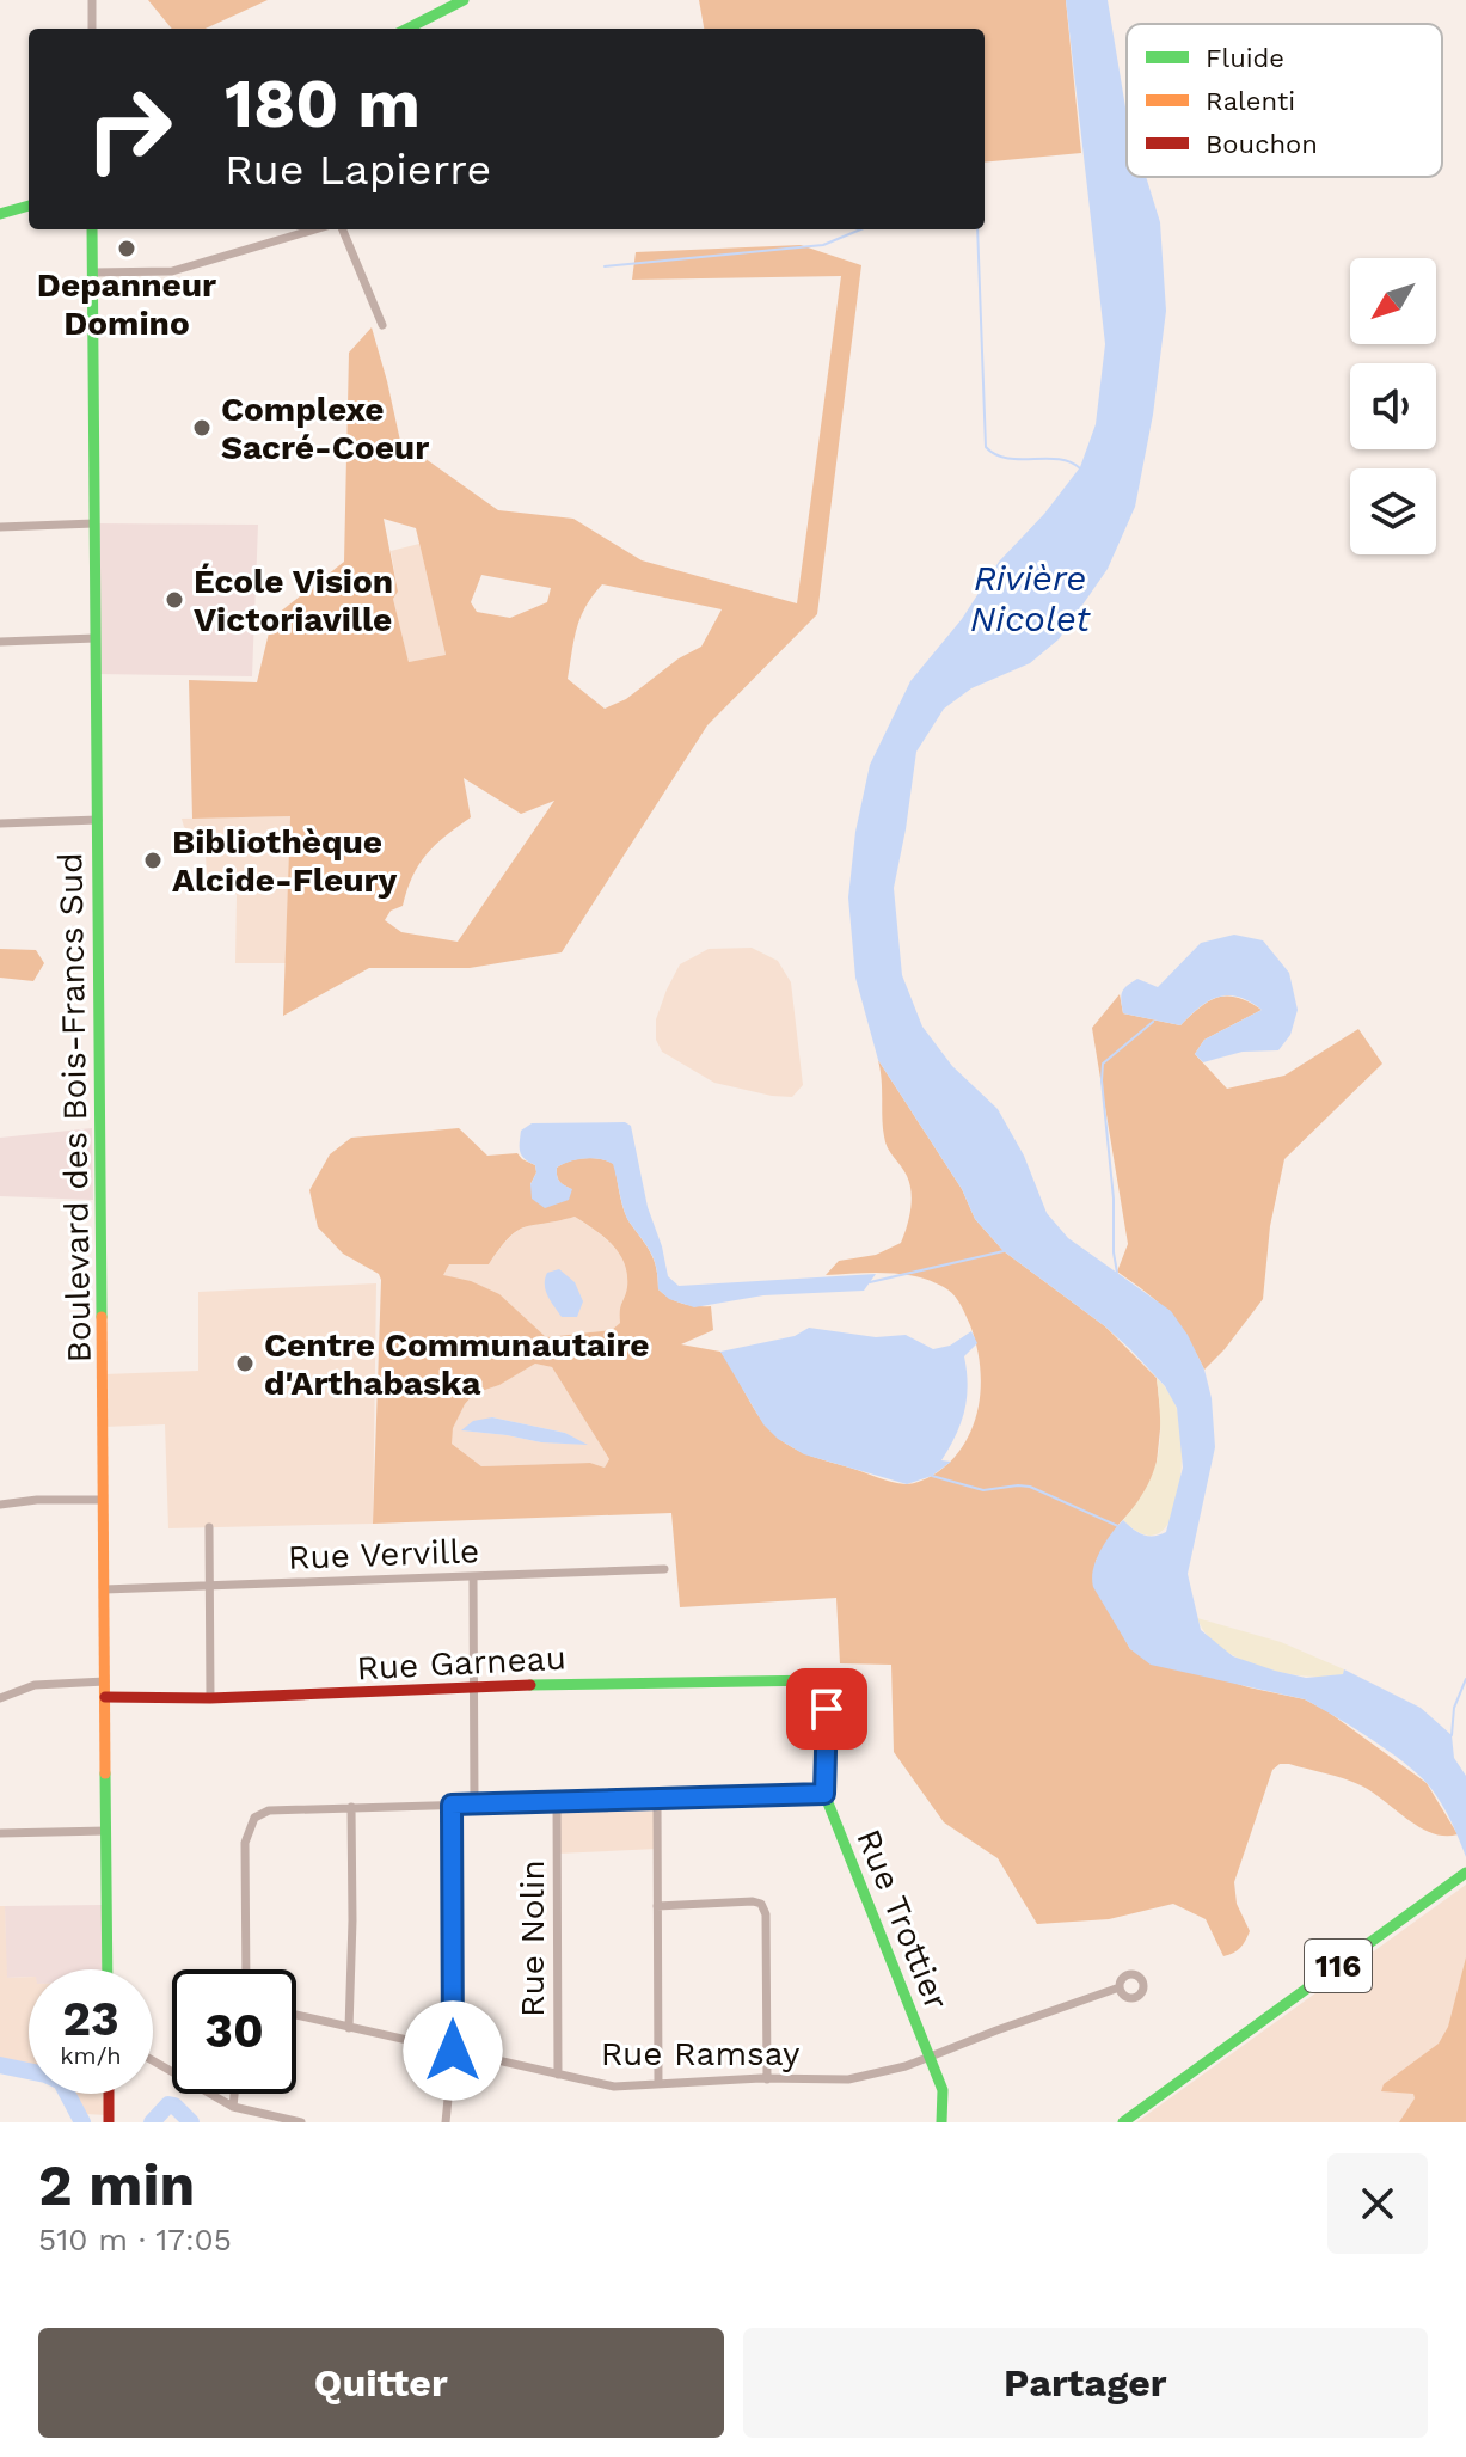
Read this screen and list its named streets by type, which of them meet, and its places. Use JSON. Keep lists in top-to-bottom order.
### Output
{
  "streets": {
    "street": [
      "Boulevard des Bois-Francs Sud",
      "Rue Verville",
      "Rue Garneau",
      "Rue Trottier",
      "Rue Nolin",
      "116",
      "Rue Ramsay"
    ]
  },
  "crossings": [
    ["Boulevard des Bois-Francs Sud", "Rue Verville"],
    ["Boulevard des Bois-Francs Sud", "Rue Garneau"],
    ["Rue Garneau", "Rue Trottier"],
    ["Rue Trottier", "Rue Ramsay"],
    ["Rue Nolin", "Rue Ramsay"]
  ],
  "water": ["Rivière Nicolet"],
  "places": [
    "Depanneur Domino",
    "Complexe Sacré-Coeur",
    "École Vision Victoriaville",
    "Bibliothèque Alcide-Fleury",
    "Centre Communautaire d'Arthabaska"
  ],
  "legend": ["Fluide", "Ralenti", "Bouchon"],
  "north": "bottom left",
  "page": {
    "turn": ["180 m", "Rue Lapierre"],
    "speed": "23 km/h",
    "limit": "30",
    "heading": ["2 min", "510 m · 17:05"],
    "buttons": ["Quitter", "Partager"]
  }
}
